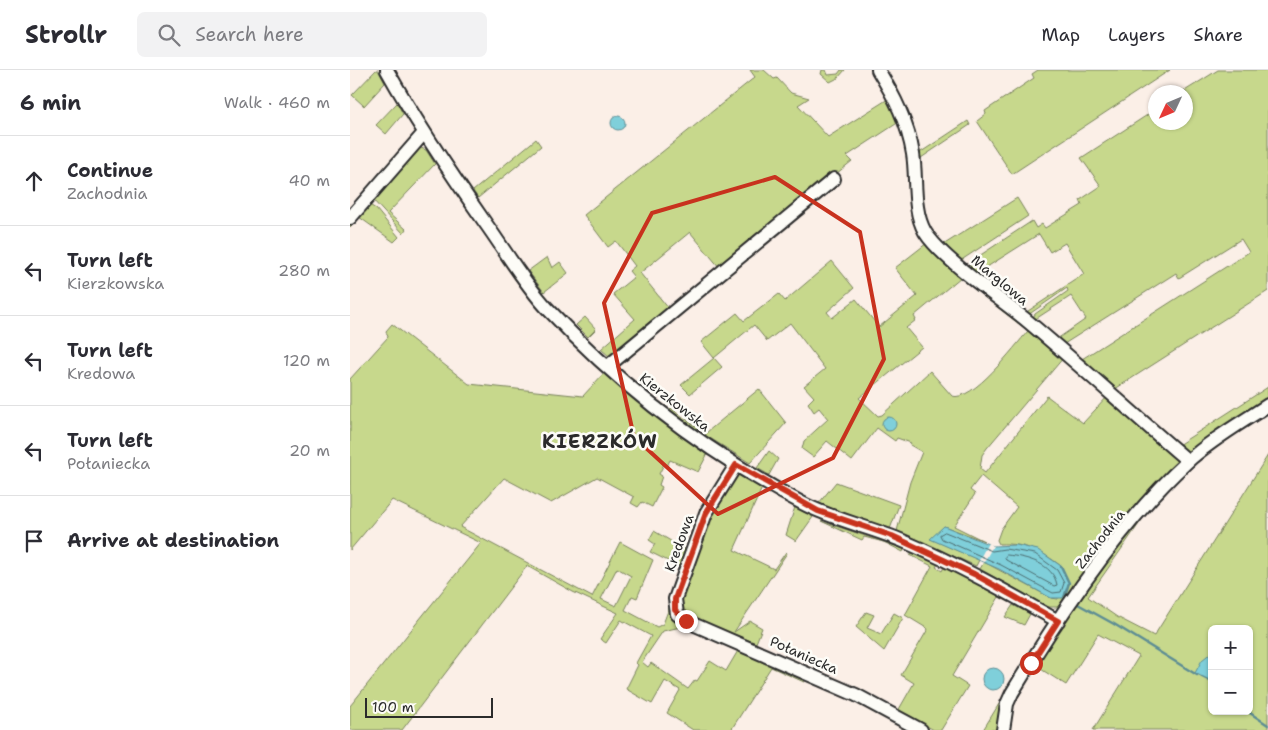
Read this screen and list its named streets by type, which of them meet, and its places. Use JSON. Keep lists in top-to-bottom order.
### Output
{
  "streets": {
    "street": [
      "Marglowa",
      "Kierzkowska",
      "Zachodnia",
      "Kredowa",
      "Połaniecka"
    ]
  },
  "crossings": [
    ["Marglowa", "Zachodnia"],
    ["Kierzkowska", "Zachodnia"],
    ["Kierzkowska", "Kredowa"],
    ["Kredowa", "Połaniecka"]
  ],
  "districts": ["KIERZKÓW"],
  "scale_bar": "100 m",
  "north": "bottom left",
  "page": {
    "header": "Strollr",
    "search": "Search here",
    "nav": ["Map", "Layers", "Share"],
    "heading": ["6 min", "Walk · 460 m"],
    "list": [
      ["Continue", "Zachodnia", "40 m"],
      ["Turn left", "Kierzkowska", "280 m"],
      ["Turn left", "Kredowa", "120 m"],
      ["Turn left", "Połaniecka", "20 m"],
      "Arrive at destination"
    ],
    "map_buttons": ["+", "−"],
    "scale": "100 m"
  }
}
